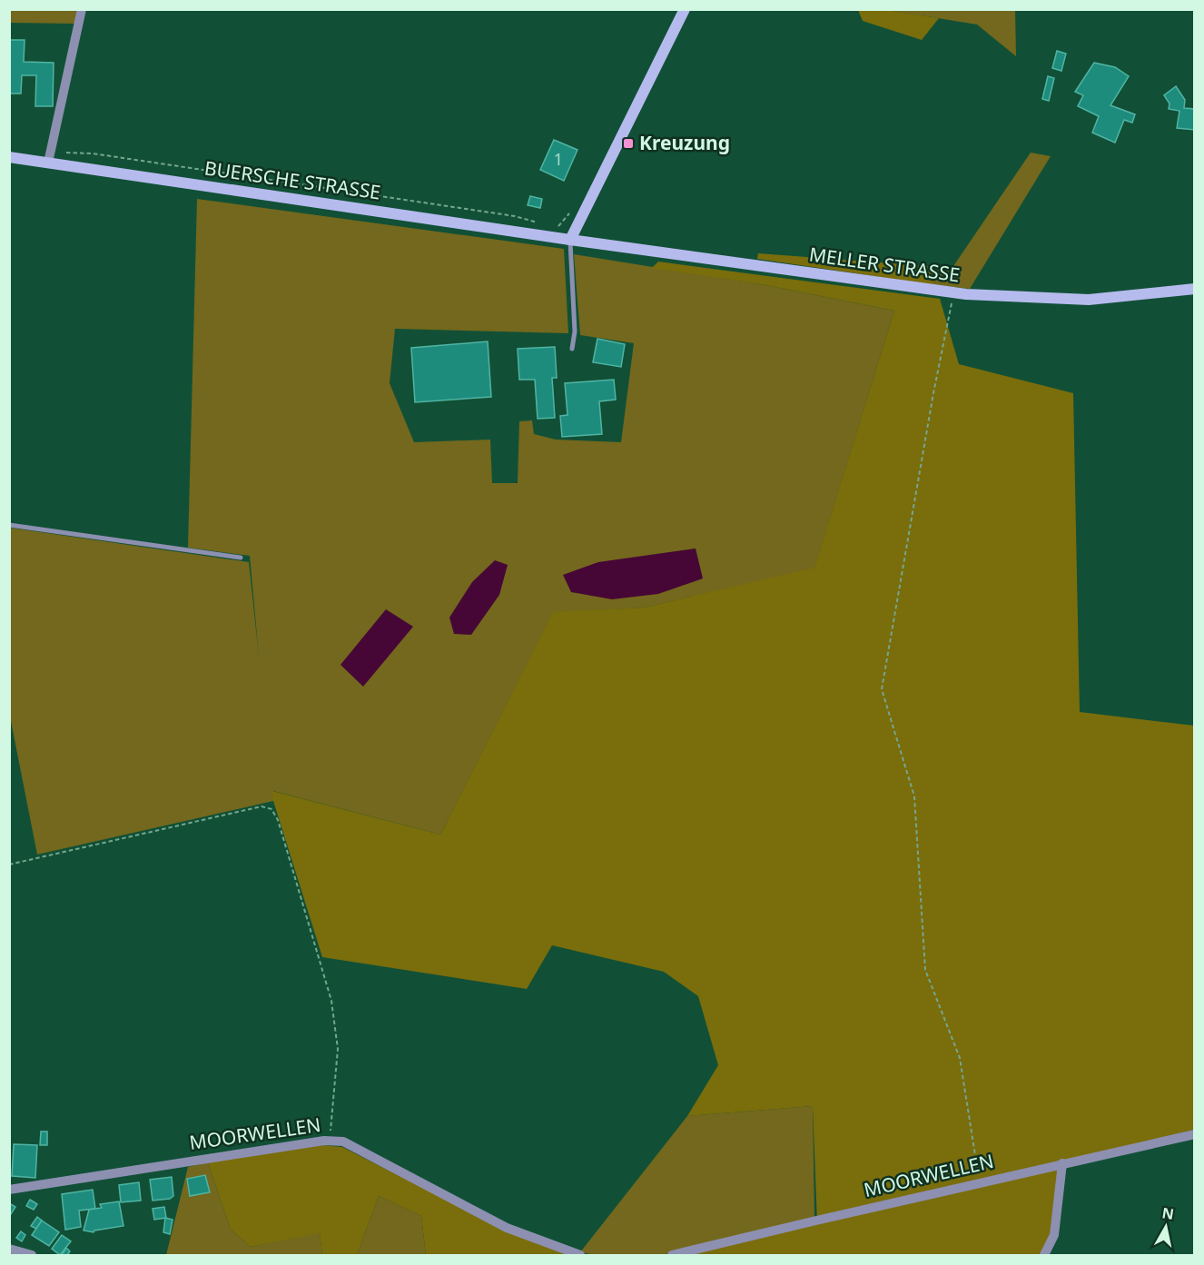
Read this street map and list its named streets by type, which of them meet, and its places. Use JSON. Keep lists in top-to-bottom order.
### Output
{
  "streets": {
    "main road": ["BUERSCHE STRASSE", "MELLER STRASSE"],
    "street": ["MOORWELLEN"]
  },
  "crossings": [
    ["BUERSCHE STRASSE", "MELLER STRASSE"]
  ],
  "places": {
    "transit": ["Kreuzung"]
  },
  "house_numbers": ["1"],
  "north": "top"
}
